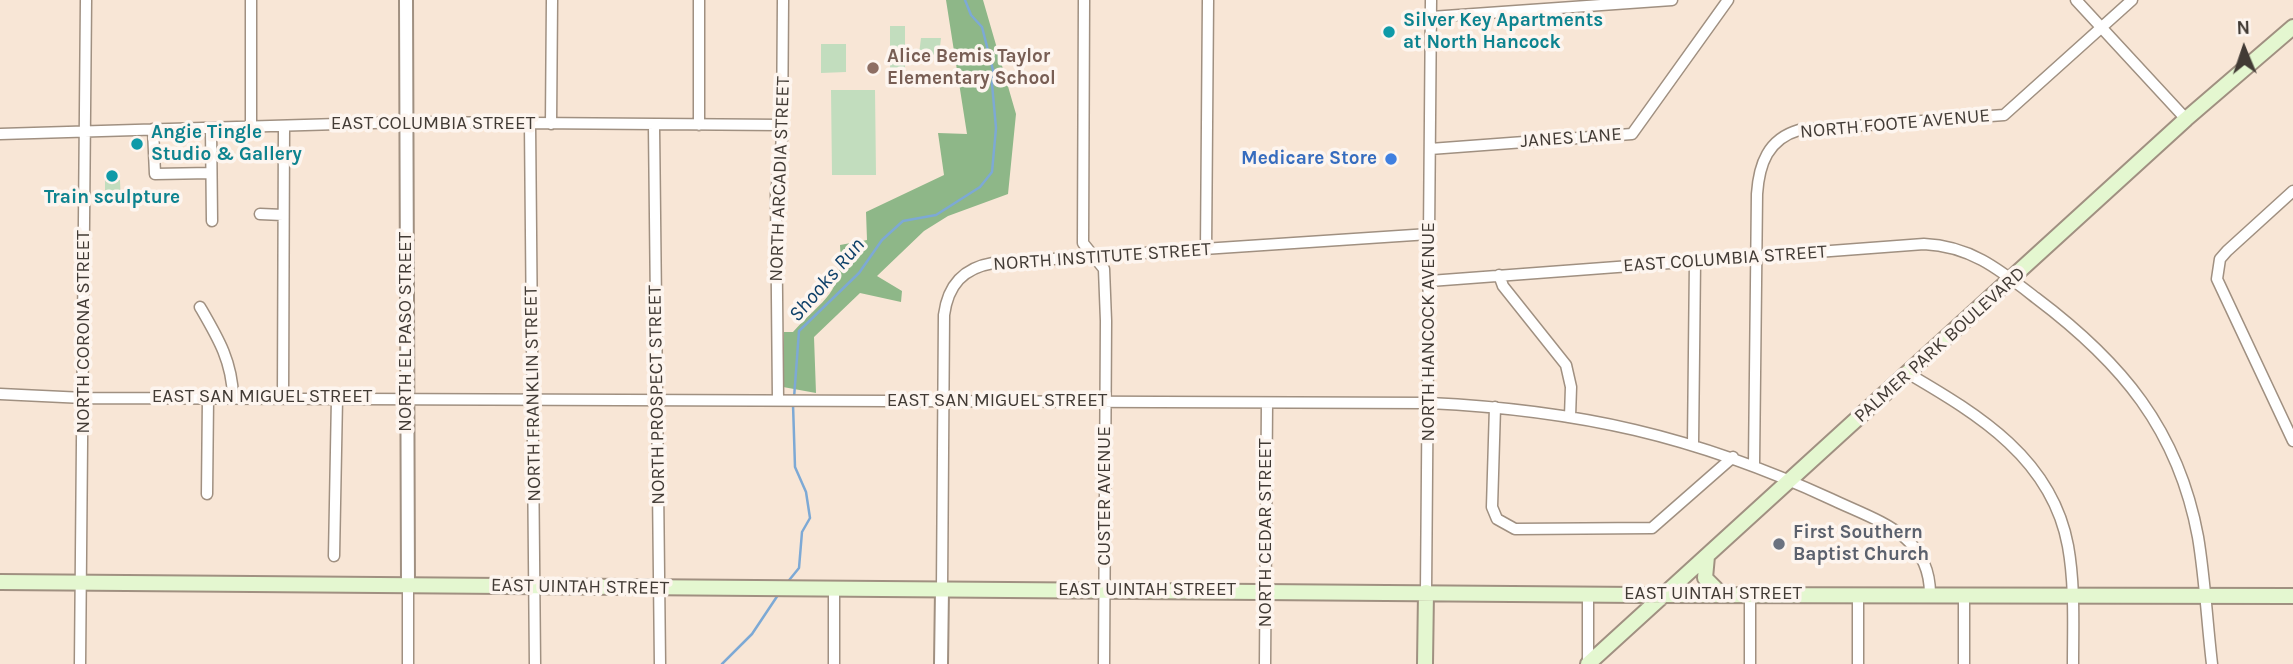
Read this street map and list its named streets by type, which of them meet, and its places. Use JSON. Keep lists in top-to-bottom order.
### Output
{
  "streets": {
    "main road": ["NORTH HANCOCK AVENUE", "PALMER PARK BOULEVARD", "EAST UINTAH STREET"],
    "street": [
      "EAST COLUMBIA STREET",
      "NORTH FOOTE AVENUE",
      "JANES LANE",
      "NORTH ARCADIA STREET",
      "NORTH INSTITUTE STREET",
      "NORTH CORONA STREET",
      "NORTH EL PASO STREET",
      "NORTH FRANKLIN STREET",
      "NORTH PROSPECT STREET",
      "EAST SAN MIGUEL STREET",
      "CUSTER AVENUE",
      "NORTH CEDAR STREET"
    ]
  },
  "crossings": [
    ["EAST COLUMBIA STREET", "NORTH FOOTE AVENUE"],
    ["EAST COLUMBIA STREET", "NORTH ARCADIA STREET"],
    ["EAST COLUMBIA STREET", "NORTH CORONA STREET"],
    ["EAST COLUMBIA STREET", "NORTH EL PASO STREET"],
    ["EAST COLUMBIA STREET", "NORTH HANCOCK AVENUE"],
    ["EAST COLUMBIA STREET", "PALMER PARK BOULEVARD"],
    ["EAST COLUMBIA STREET", "NORTH FRANKLIN STREET"],
    ["EAST COLUMBIA STREET", "NORTH PROSPECT STREET"],
    ["EAST COLUMBIA STREET", "EAST UINTAH STREET"],
    ["NORTH FOOTE AVENUE", "EAST SAN MIGUEL STREET"],
    ["JANES LANE", "NORTH HANCOCK AVENUE"],
    ["NORTH ARCADIA STREET", "EAST SAN MIGUEL STREET"],
    ["NORTH INSTITUTE STREET", "NORTH HANCOCK AVENUE"],
    ["NORTH INSTITUTE STREET", "EAST SAN MIGUEL STREET"],
    ["NORTH INSTITUTE STREET", "CUSTER AVENUE"],
    ["NORTH INSTITUTE STREET", "EAST UINTAH STREET"],
    ["NORTH CORONA STREET", "EAST SAN MIGUEL STREET"],
    ["NORTH CORONA STREET", "EAST UINTAH STREET"],
    ["NORTH EL PASO STREET", "EAST SAN MIGUEL STREET"],
    ["NORTH EL PASO STREET", "EAST UINTAH STREET"],
    ["NORTH HANCOCK AVENUE", "EAST SAN MIGUEL STREET"],
    ["NORTH HANCOCK AVENUE", "EAST UINTAH STREET"],
    ["PALMER PARK BOULEVARD", "EAST SAN MIGUEL STREET"],
    ["PALMER PARK BOULEVARD", "EAST UINTAH STREET"],
    ["NORTH FRANKLIN STREET", "EAST SAN MIGUEL STREET"],
    ["NORTH FRANKLIN STREET", "EAST UINTAH STREET"],
    ["NORTH PROSPECT STREET", "EAST SAN MIGUEL STREET"],
    ["NORTH PROSPECT STREET", "EAST UINTAH STREET"],
    ["EAST SAN MIGUEL STREET", "CUSTER AVENUE"],
    ["EAST SAN MIGUEL STREET", "NORTH CEDAR STREET"],
    ["EAST SAN MIGUEL STREET", "EAST UINTAH STREET"],
    ["CUSTER AVENUE", "EAST UINTAH STREET"],
    ["NORTH CEDAR STREET", "EAST UINTAH STREET"]
  ],
  "water": ["Shooks Run"],
  "places": [
    "Silver Key Apartments at North Hancock",
    "Alice Bemis Taylor Elementary School",
    "Angie Tingle Studio & Gallery",
    "Medicare Store",
    "Train sculpture",
    "First Southern Baptist Church"
  ],
  "north": "top"
}
